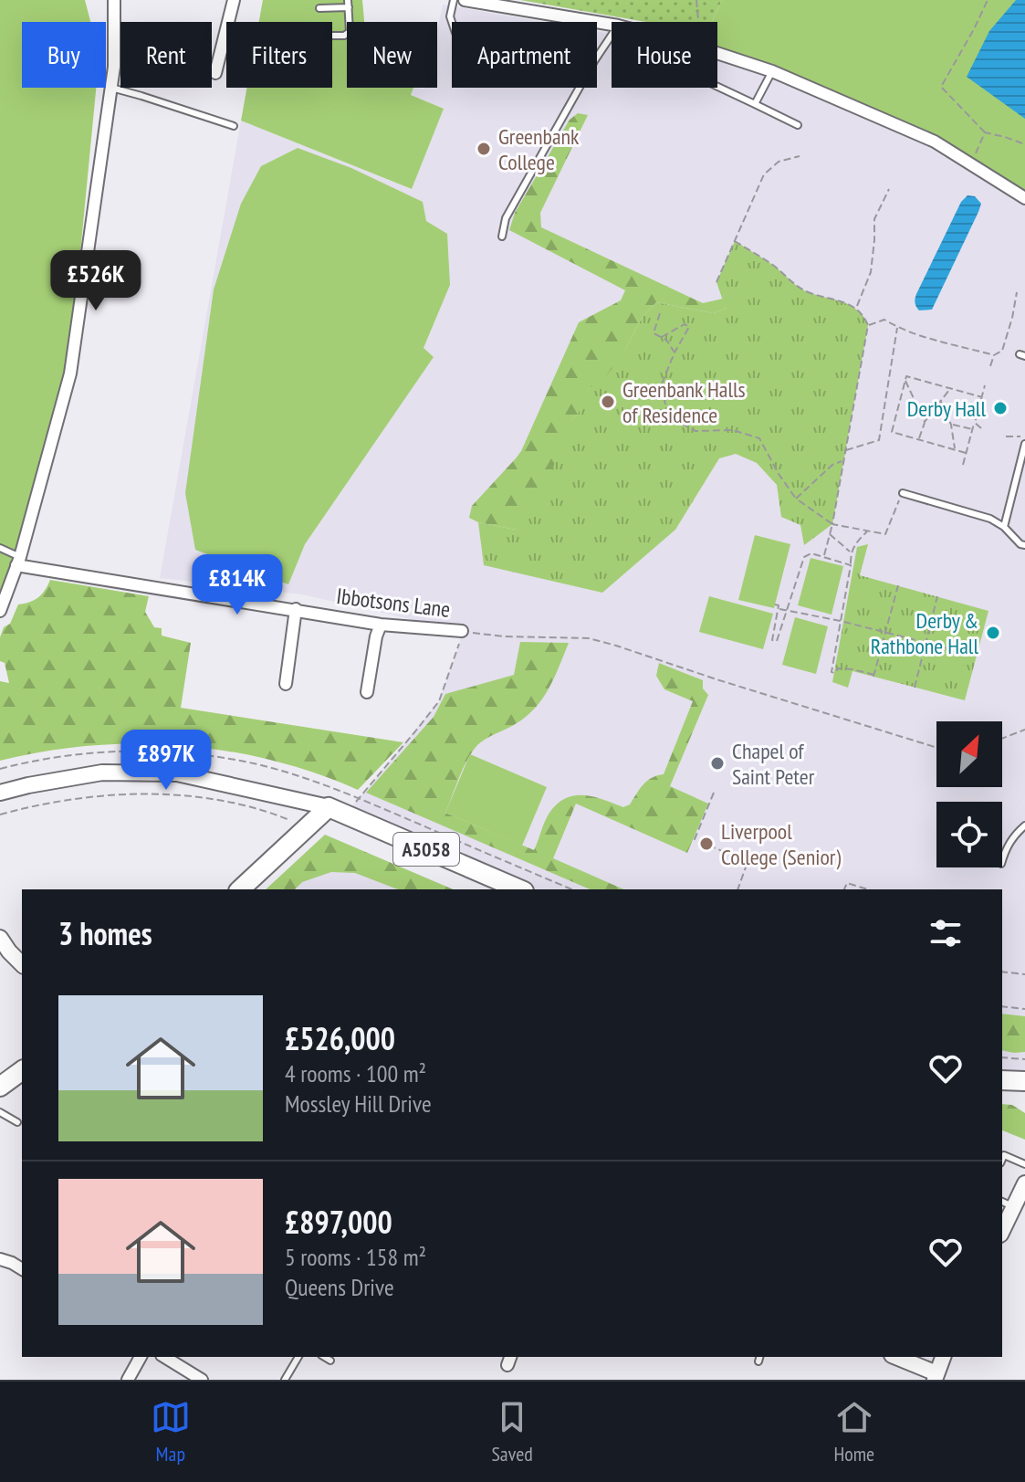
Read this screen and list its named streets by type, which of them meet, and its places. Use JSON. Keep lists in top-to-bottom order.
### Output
{
  "streets": {
    "main road": ["A5058"],
    "street": ["Ibbotsons Lane"]
  },
  "places": [
    "Greenbank College",
    "Greenbank Halls of Residence",
    "Derby Hall",
    "Derby & Rathbone Hall",
    "Chapel of Saint Peter",
    "Liverpool College (Senior)"
  ],
  "north": "top right",
  "page": {
    "chip": [
      "Buy",
      "Rent",
      "Filters",
      "New",
      "Apartment",
      "House"
    ],
    "price": ["£526K", "£814K", "£897K"],
    "heading": "3 homes",
    "list": [
      {
        "name": "£526,000",
        "note": "4 rooms · 100 m² · Mossley Hill Drive"
      },
      {
        "name": "£897,000",
        "note": "5 rooms · 158 m² · Queens Drive"
      }
    ],
    "tabs": ["Map", "Saved", "Home"]
  }
}
